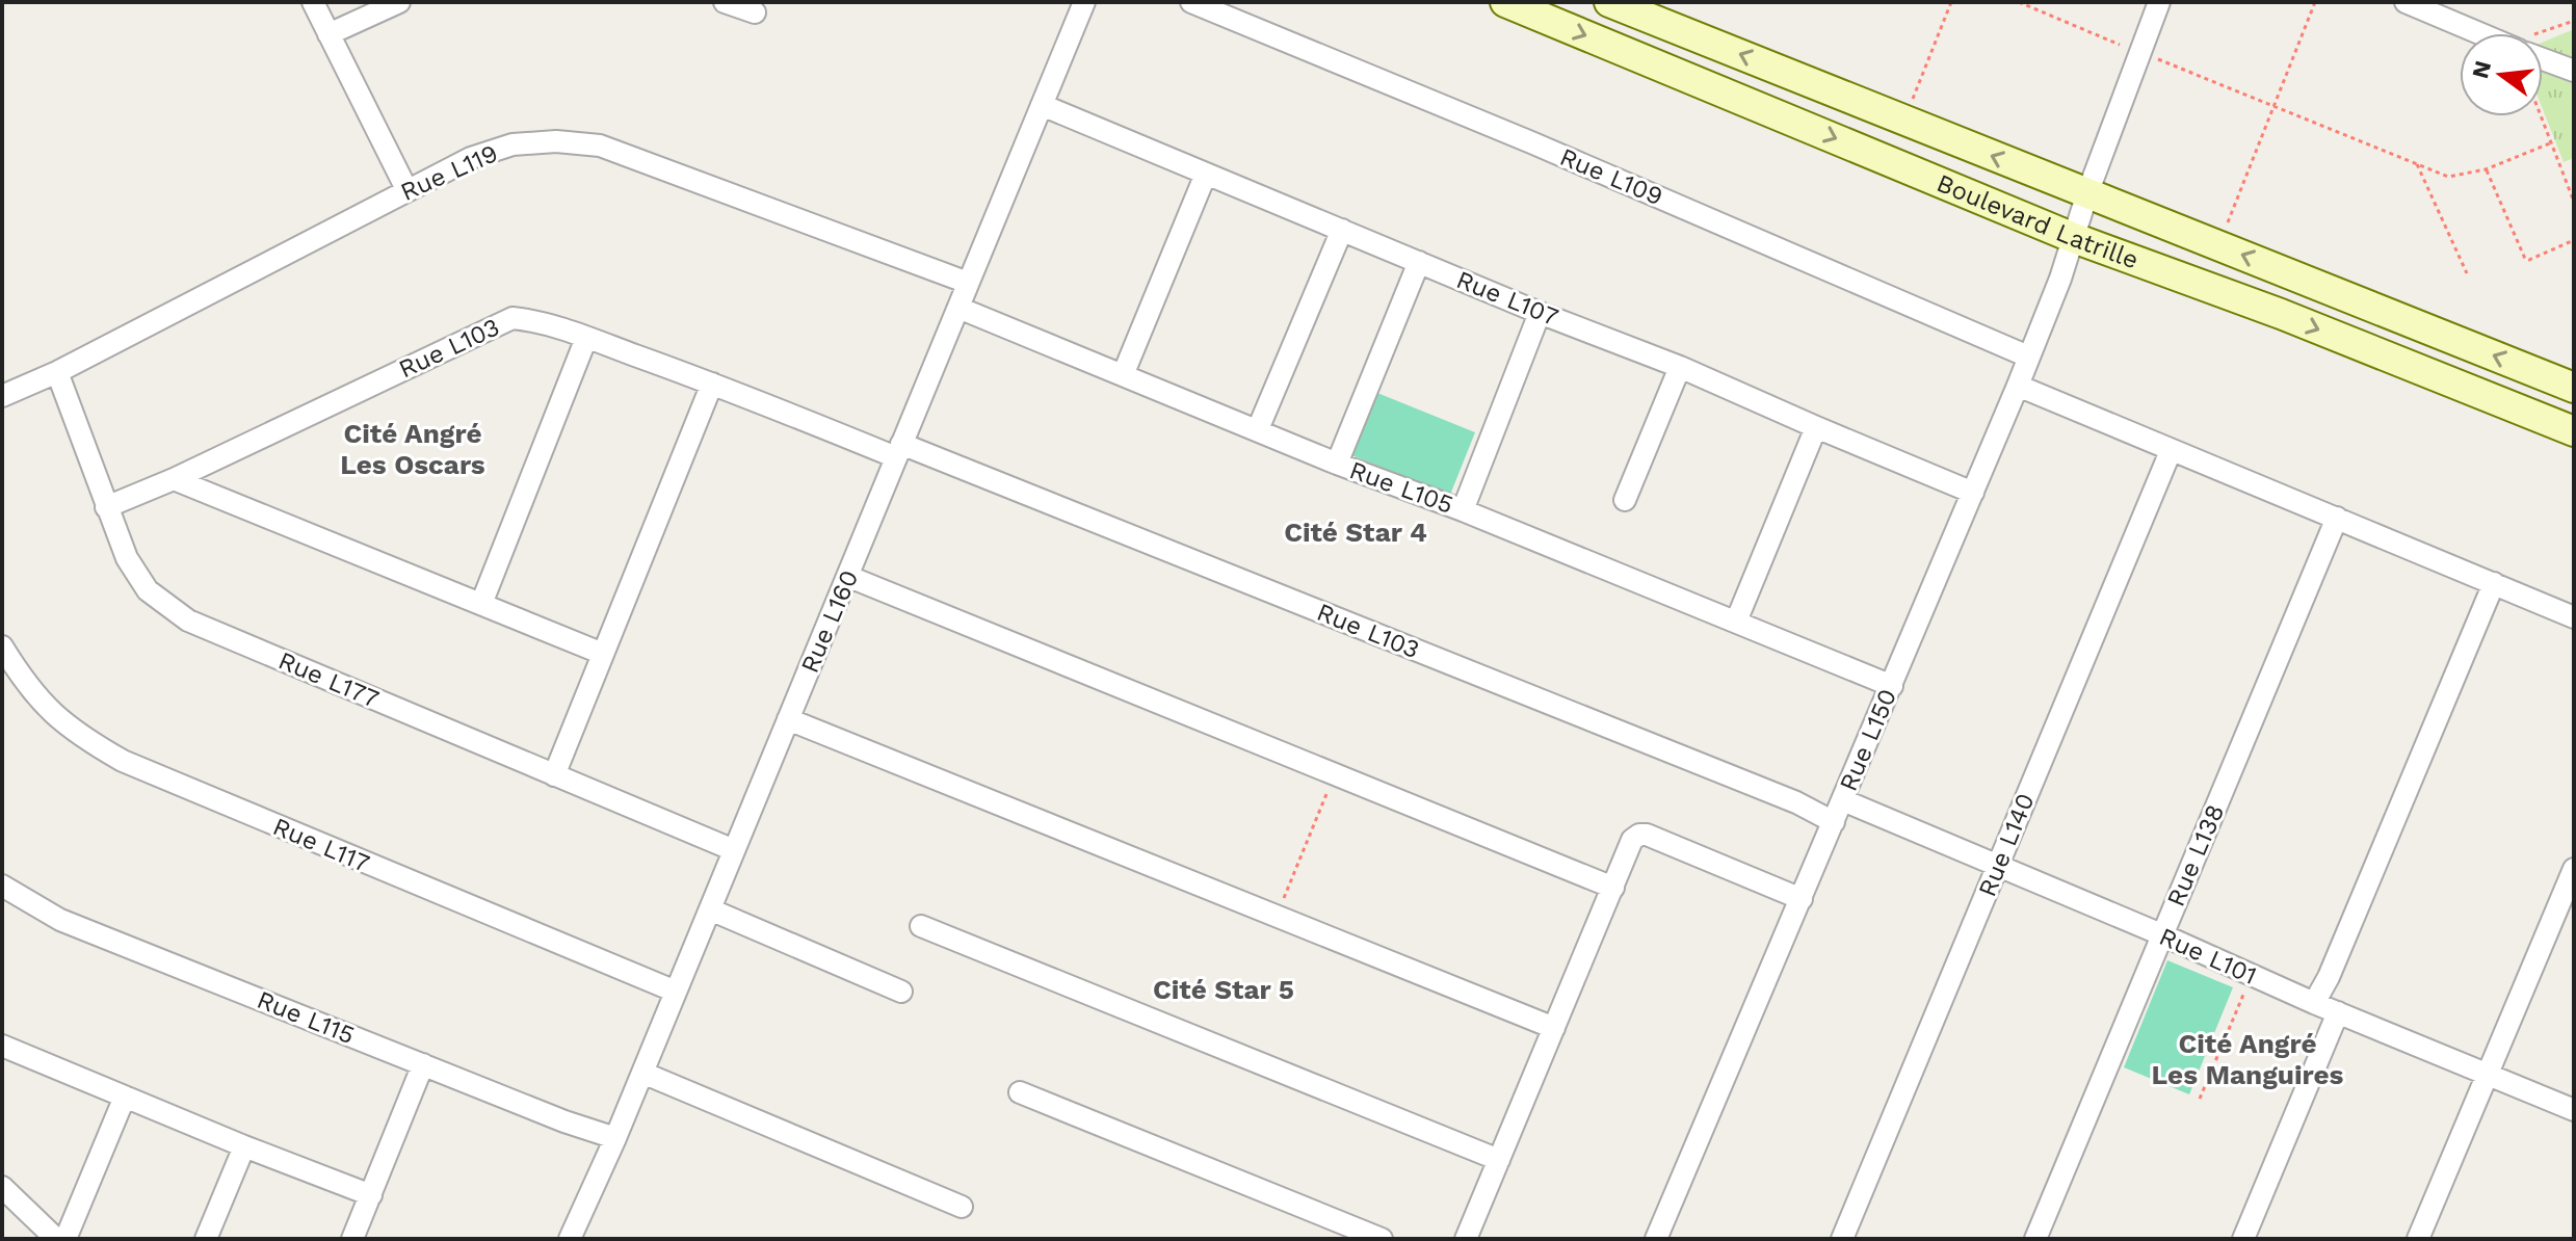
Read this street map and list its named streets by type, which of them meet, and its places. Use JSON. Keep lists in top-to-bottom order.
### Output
{
  "streets": {
    "main road": ["Boulevard Latrille"],
    "street": [
      "Rue L119",
      "Rue L109",
      "Rue L107",
      "Rue L103",
      "Rue L105",
      "Rue L160",
      "Rue L177",
      "Rue L150",
      "Rue L117",
      "Rue L140",
      "Rue L138",
      "Rue L101",
      "Rue L115"
    ]
  },
  "crossings": [
    ["Rue L119", "Rue L160"],
    ["Rue L119", "Rue L177"],
    ["Rue L109", "Rue L150"],
    ["Boulevard Latrille", "Rue L150"],
    ["Rue L107", "Rue L160"],
    ["Rue L107", "Rue L150"],
    ["Rue L103", "Rue L160"],
    ["Rue L103", "Rue L177"],
    ["Rue L103", "Rue L150"],
    ["Rue L105", "Rue L160"],
    ["Rue L105", "Rue L150"],
    ["Rue L160", "Rue L177"],
    ["Rue L160", "Rue L117"],
    ["Rue L160", "Rue L115"],
    ["Rue L150", "Rue L101"],
    ["Rue L140", "Rue L101"],
    ["Rue L138", "Rue L101"]
  ],
  "districts": [
    "Cité Angré Les Oscars",
    "Cité Star 4",
    "Cité Star 5",
    "Cité Angré Les Manguires"
  ],
  "north": "left"
}
